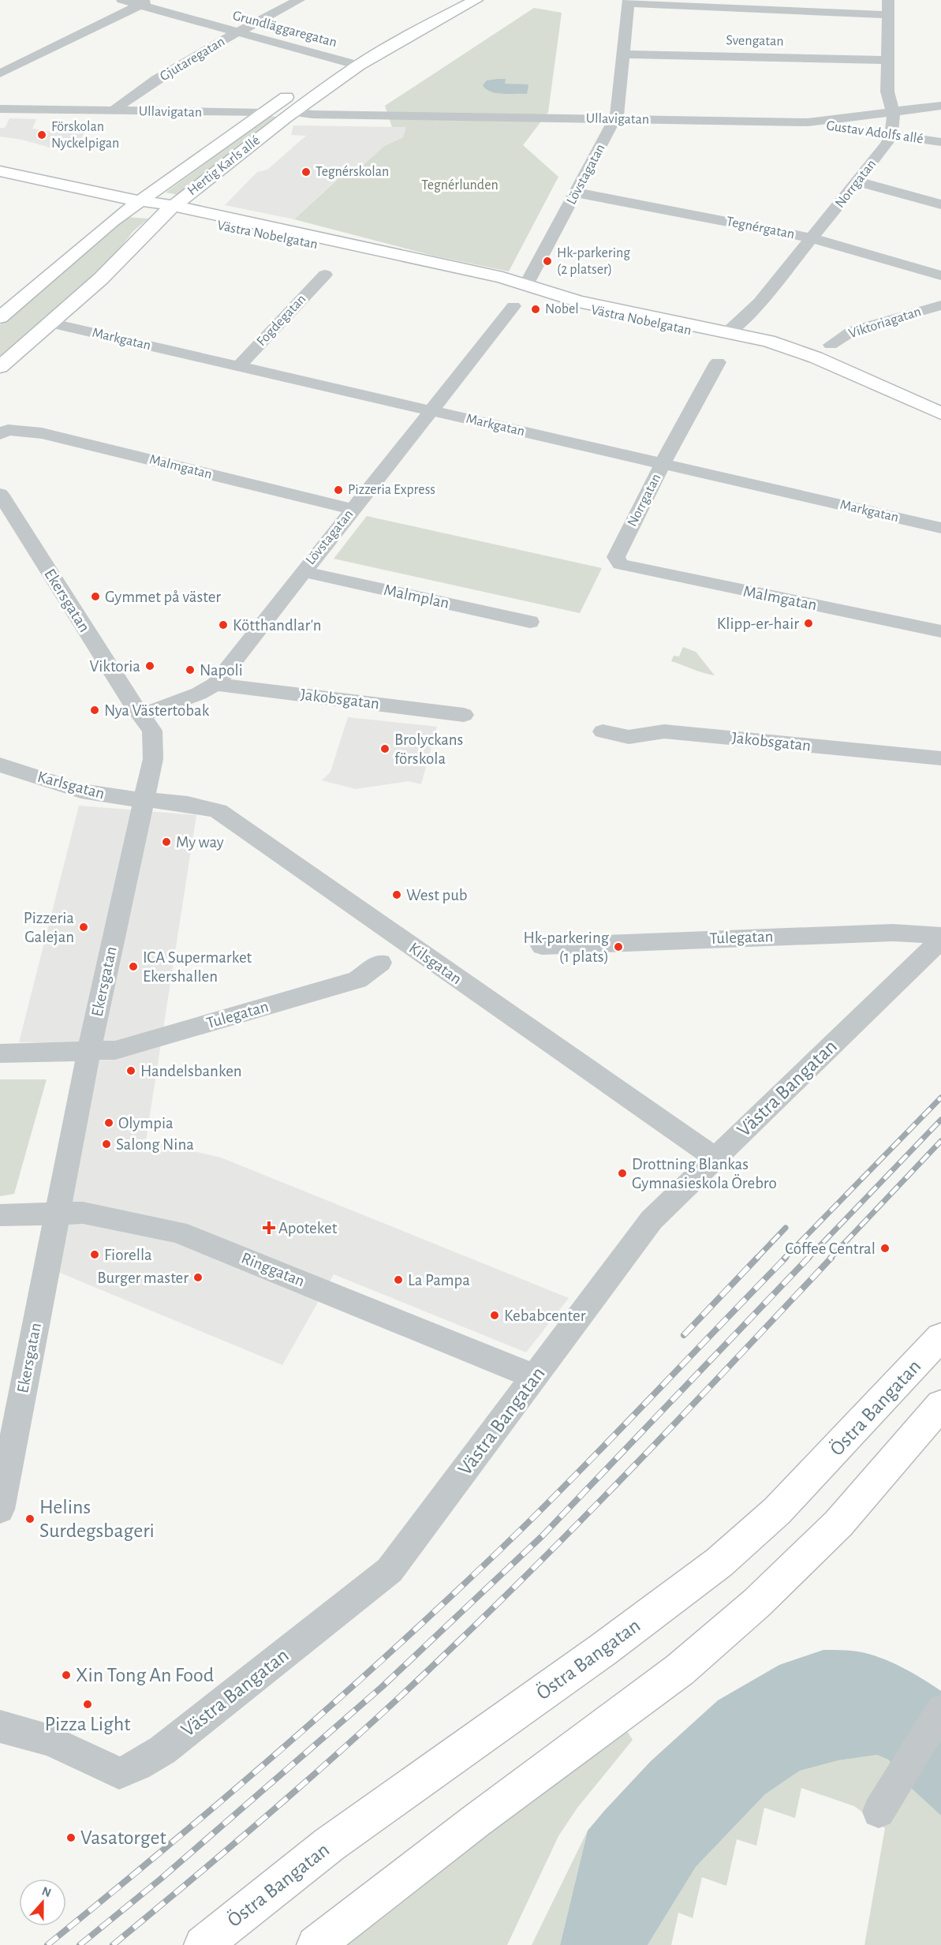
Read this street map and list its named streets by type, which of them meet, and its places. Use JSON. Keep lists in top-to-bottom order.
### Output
{
  "streets": {
    "main road": ["Hertig Karls allé", "Västra Nobelgatan", "Östra Bangatan"],
    "street": [
      "Grundläggaregatan",
      "Svengatan",
      "Gjutaregatan",
      "Ullavigatan",
      "Gustav Adolfs allé",
      "Lövstagatan",
      "Norrgatan",
      "Tegnérgatan",
      "Fogdegatan",
      "Viktoriagatan",
      "Markgatan",
      "Malmgatan",
      "Malmplan",
      "Ekersgatan",
      "Jakobsgatan",
      "Karlsgatan",
      "Tulegatan",
      "Kilsgatan",
      "Västra Bangatan",
      "Ringgatan"
    ]
  },
  "crossings": [
    ["Grundläggaregatan", "Gjutaregatan"],
    ["Grundläggaregatan", "Hertig Karls allé"],
    ["Svengatan", "Lövstagatan"],
    ["Svengatan", "Norrgatan"],
    ["Gjutaregatan", "Ullavigatan"],
    ["Ullavigatan", "Gustav Adolfs allé"],
    ["Ullavigatan", "Hertig Karls allé"],
    ["Ullavigatan", "Lövstagatan"],
    ["Ullavigatan", "Norrgatan"],
    ["Gustav Adolfs allé", "Norrgatan"],
    ["Hertig Karls allé", "Västra Nobelgatan"],
    ["Hertig Karls allé", "Markgatan"],
    ["Lövstagatan", "Tegnérgatan"],
    ["Lövstagatan", "Västra Nobelgatan"],
    ["Lövstagatan", "Markgatan"],
    ["Lövstagatan", "Malmgatan"],
    ["Lövstagatan", "Malmplan"],
    ["Lövstagatan", "Ekersgatan"],
    ["Lövstagatan", "Jakobsgatan"],
    ["Norrgatan", "Tegnérgatan"],
    ["Norrgatan", "Västra Nobelgatan"],
    ["Norrgatan", "Markgatan"],
    ["Norrgatan", "Malmgatan"],
    ["Fogdegatan", "Markgatan"],
    ["Ekersgatan", "Karlsgatan"],
    ["Ekersgatan", "Tulegatan"],
    ["Ekersgatan", "Kilsgatan"],
    ["Ekersgatan", "Ringgatan"],
    ["Karlsgatan", "Kilsgatan"],
    ["Kilsgatan", "Västra Bangatan"],
    ["Västra Bangatan", "Ringgatan"]
  ],
  "parks": ["Tegnérlunden"],
  "places": {
    "other": [
      "Förskolan Nyckelpigan",
      "Tegnérskolan",
      "Hk-parkering (2 platser)",
      "Nobel",
      "Pizzeria Express",
      "Gymmet på väster",
      "Klipp-er-hair",
      "Kötthandlar'n",
      "Viktoria",
      "Napoli",
      "Nya Västertobak",
      "Brolyckans förskola",
      "My way",
      "West pub",
      "Pizzeria Galejan",
      "Hk-parkering (1 plats)",
      "ICA Supermarket Ekershallen",
      "Handelsbanken",
      "Olympia",
      "Salong Nina",
      "Drottning Blankas Gymnasieskola Örebro",
      "Coffee Central",
      "Fiorella",
      "Burger master",
      "La Pampa",
      "Kebabcenter",
      "Helins Surdegsbageri",
      "Xin Tong An Food",
      "Pizza Light",
      "Vasatorget"
    ],
    "health": ["Apoteket"]
  },
  "north": "top"
}
